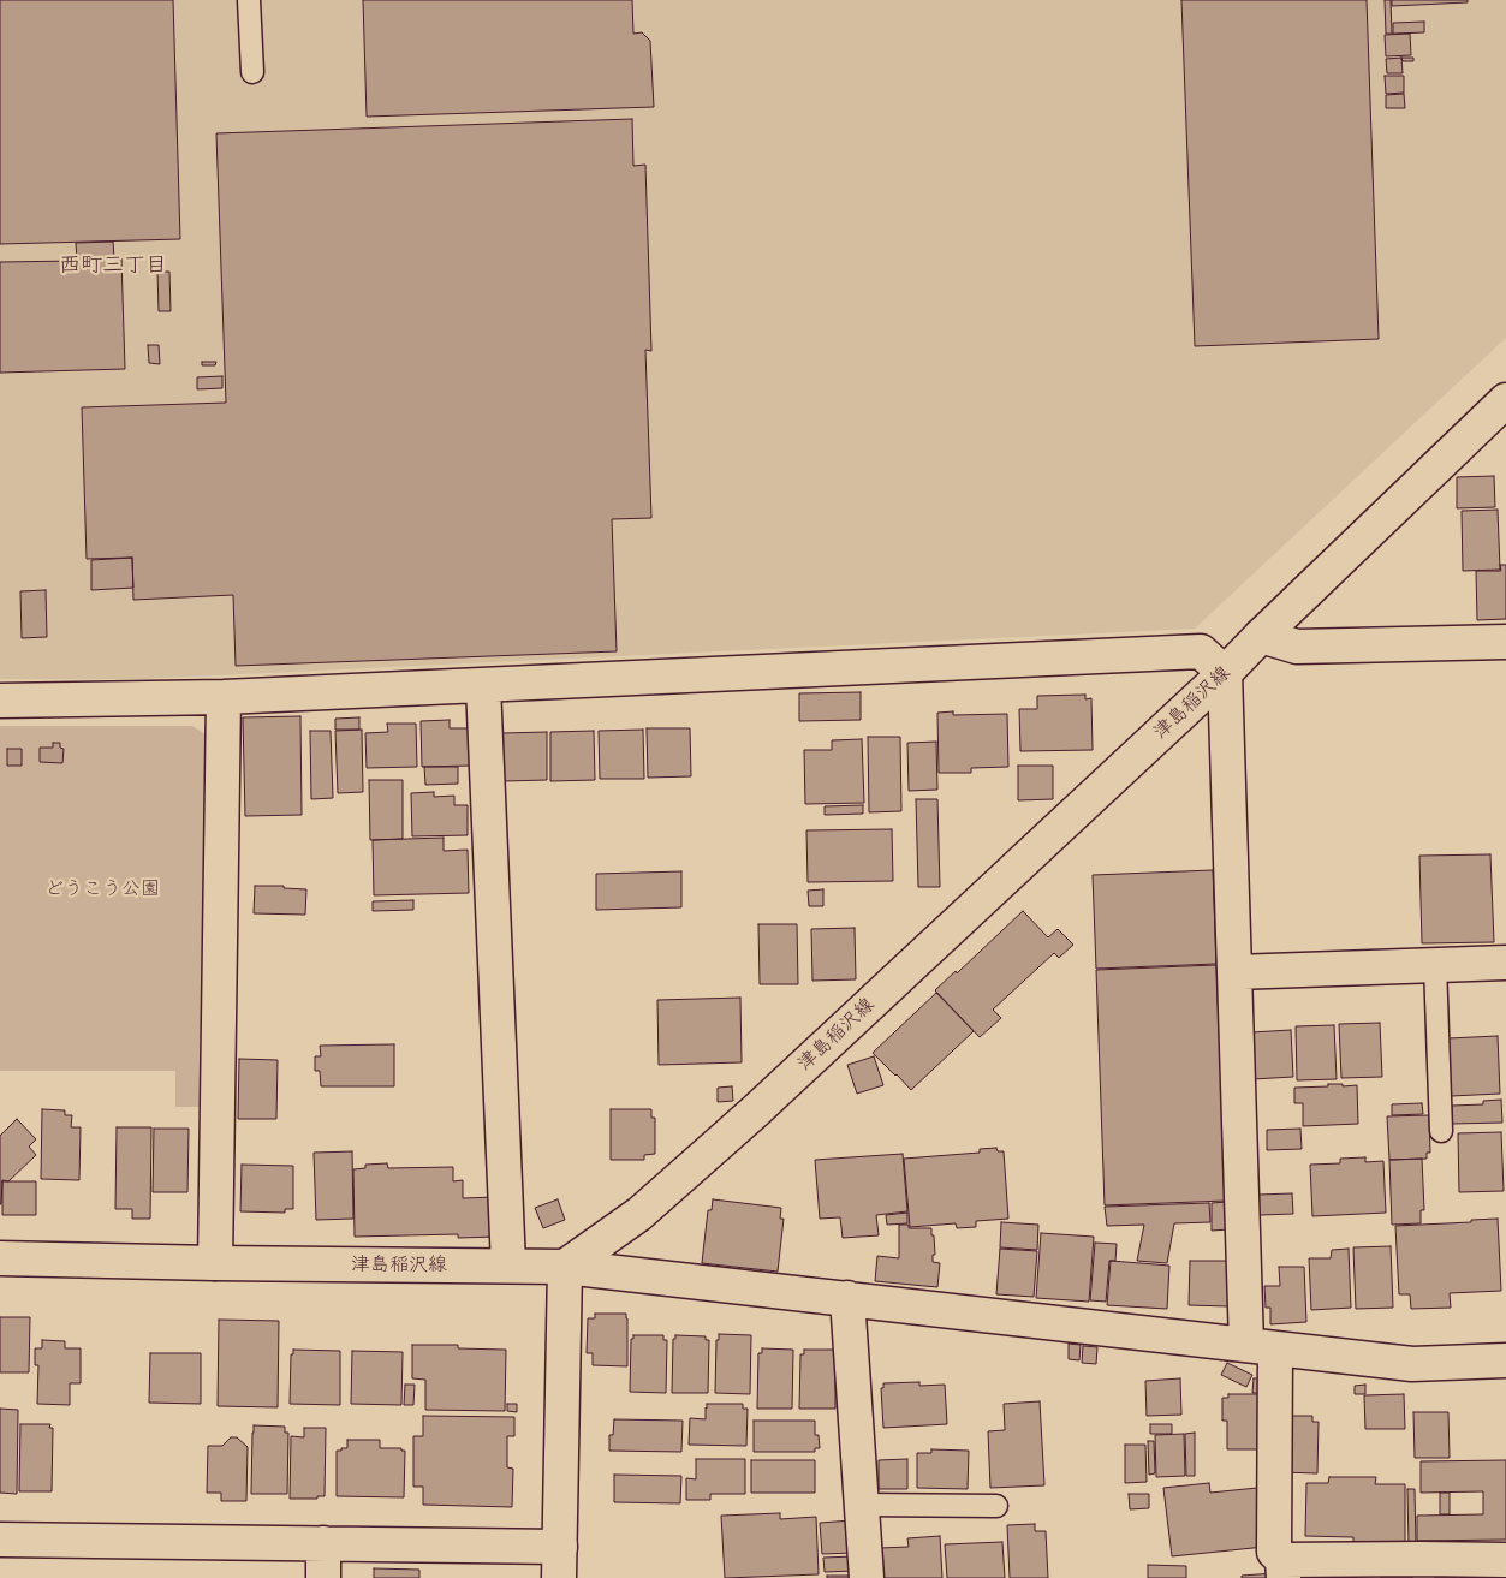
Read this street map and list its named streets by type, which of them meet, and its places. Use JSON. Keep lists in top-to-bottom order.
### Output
{
  "streets": {
    "street": ["津島稲沢線"]
  },
  "districts": ["西町三丁目"],
  "parks": ["どうこう公園"]
}
